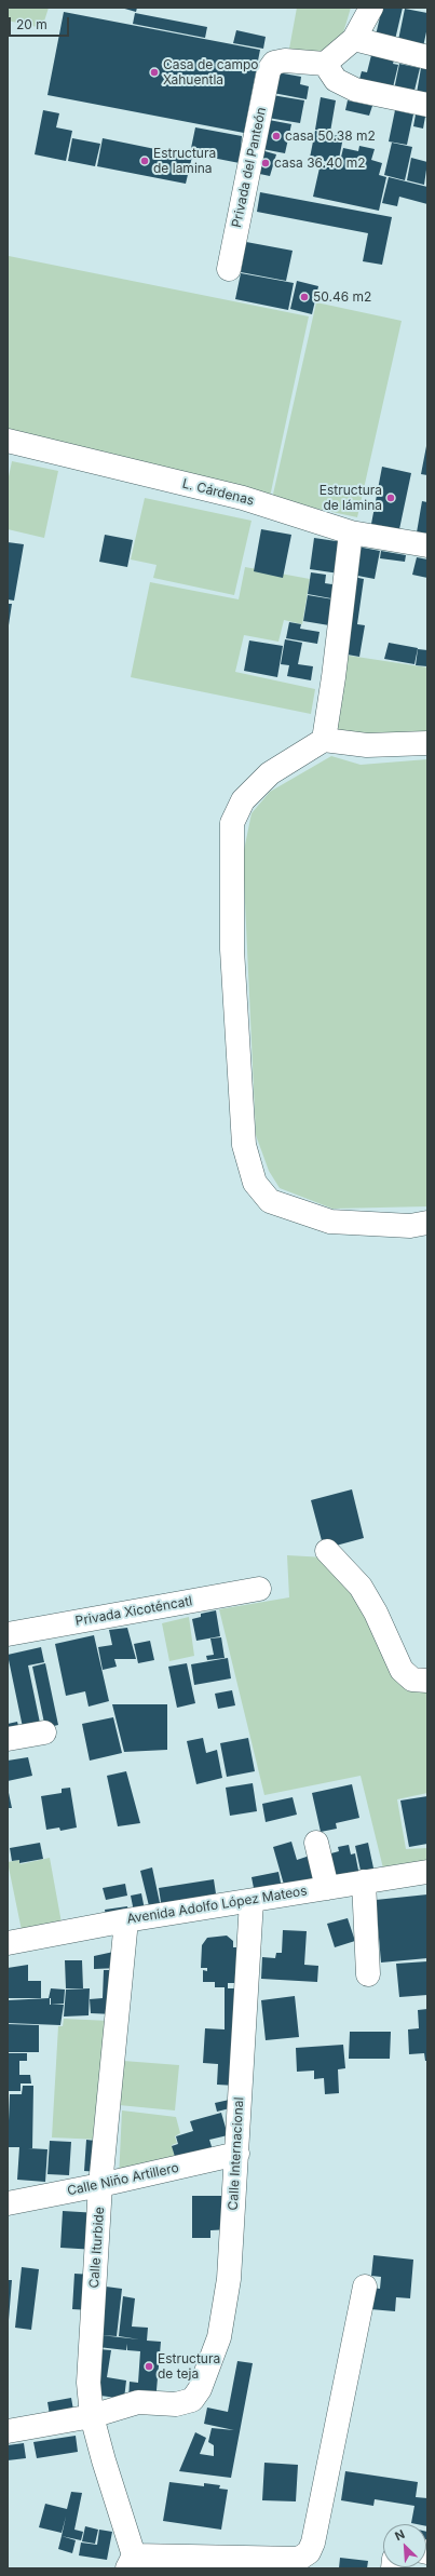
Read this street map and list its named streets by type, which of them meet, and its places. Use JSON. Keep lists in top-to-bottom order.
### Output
{
  "streets": {
    "street": [
      "Privada del Panteón",
      "L. Cárdenas",
      "Privada Xicoténcatl",
      "Avenida Adolfo López Mateos",
      "Calle Internacional",
      "Calle Niño Artillero",
      "Calle Iturbide"
    ]
  },
  "crossings": [
    ["Avenida Adolfo López Mateos", "Calle Internacional"],
    ["Avenida Adolfo López Mateos", "Calle Iturbide"],
    ["Calle Internacional", "Calle Niño Artillero"],
    ["Calle Internacional", "Calle Iturbide"],
    ["Calle Niño Artillero", "Calle Iturbide"]
  ],
  "places": [
    "Casa de campo Xahuentla",
    "casa 50.38 m2",
    "Estructura de lamina",
    "casa 36.40 m2",
    "50.46 m2",
    "Estructura de lámina",
    "Estructura de teja"
  ],
  "scale_bar": "20 m",
  "north": "top left"
}
